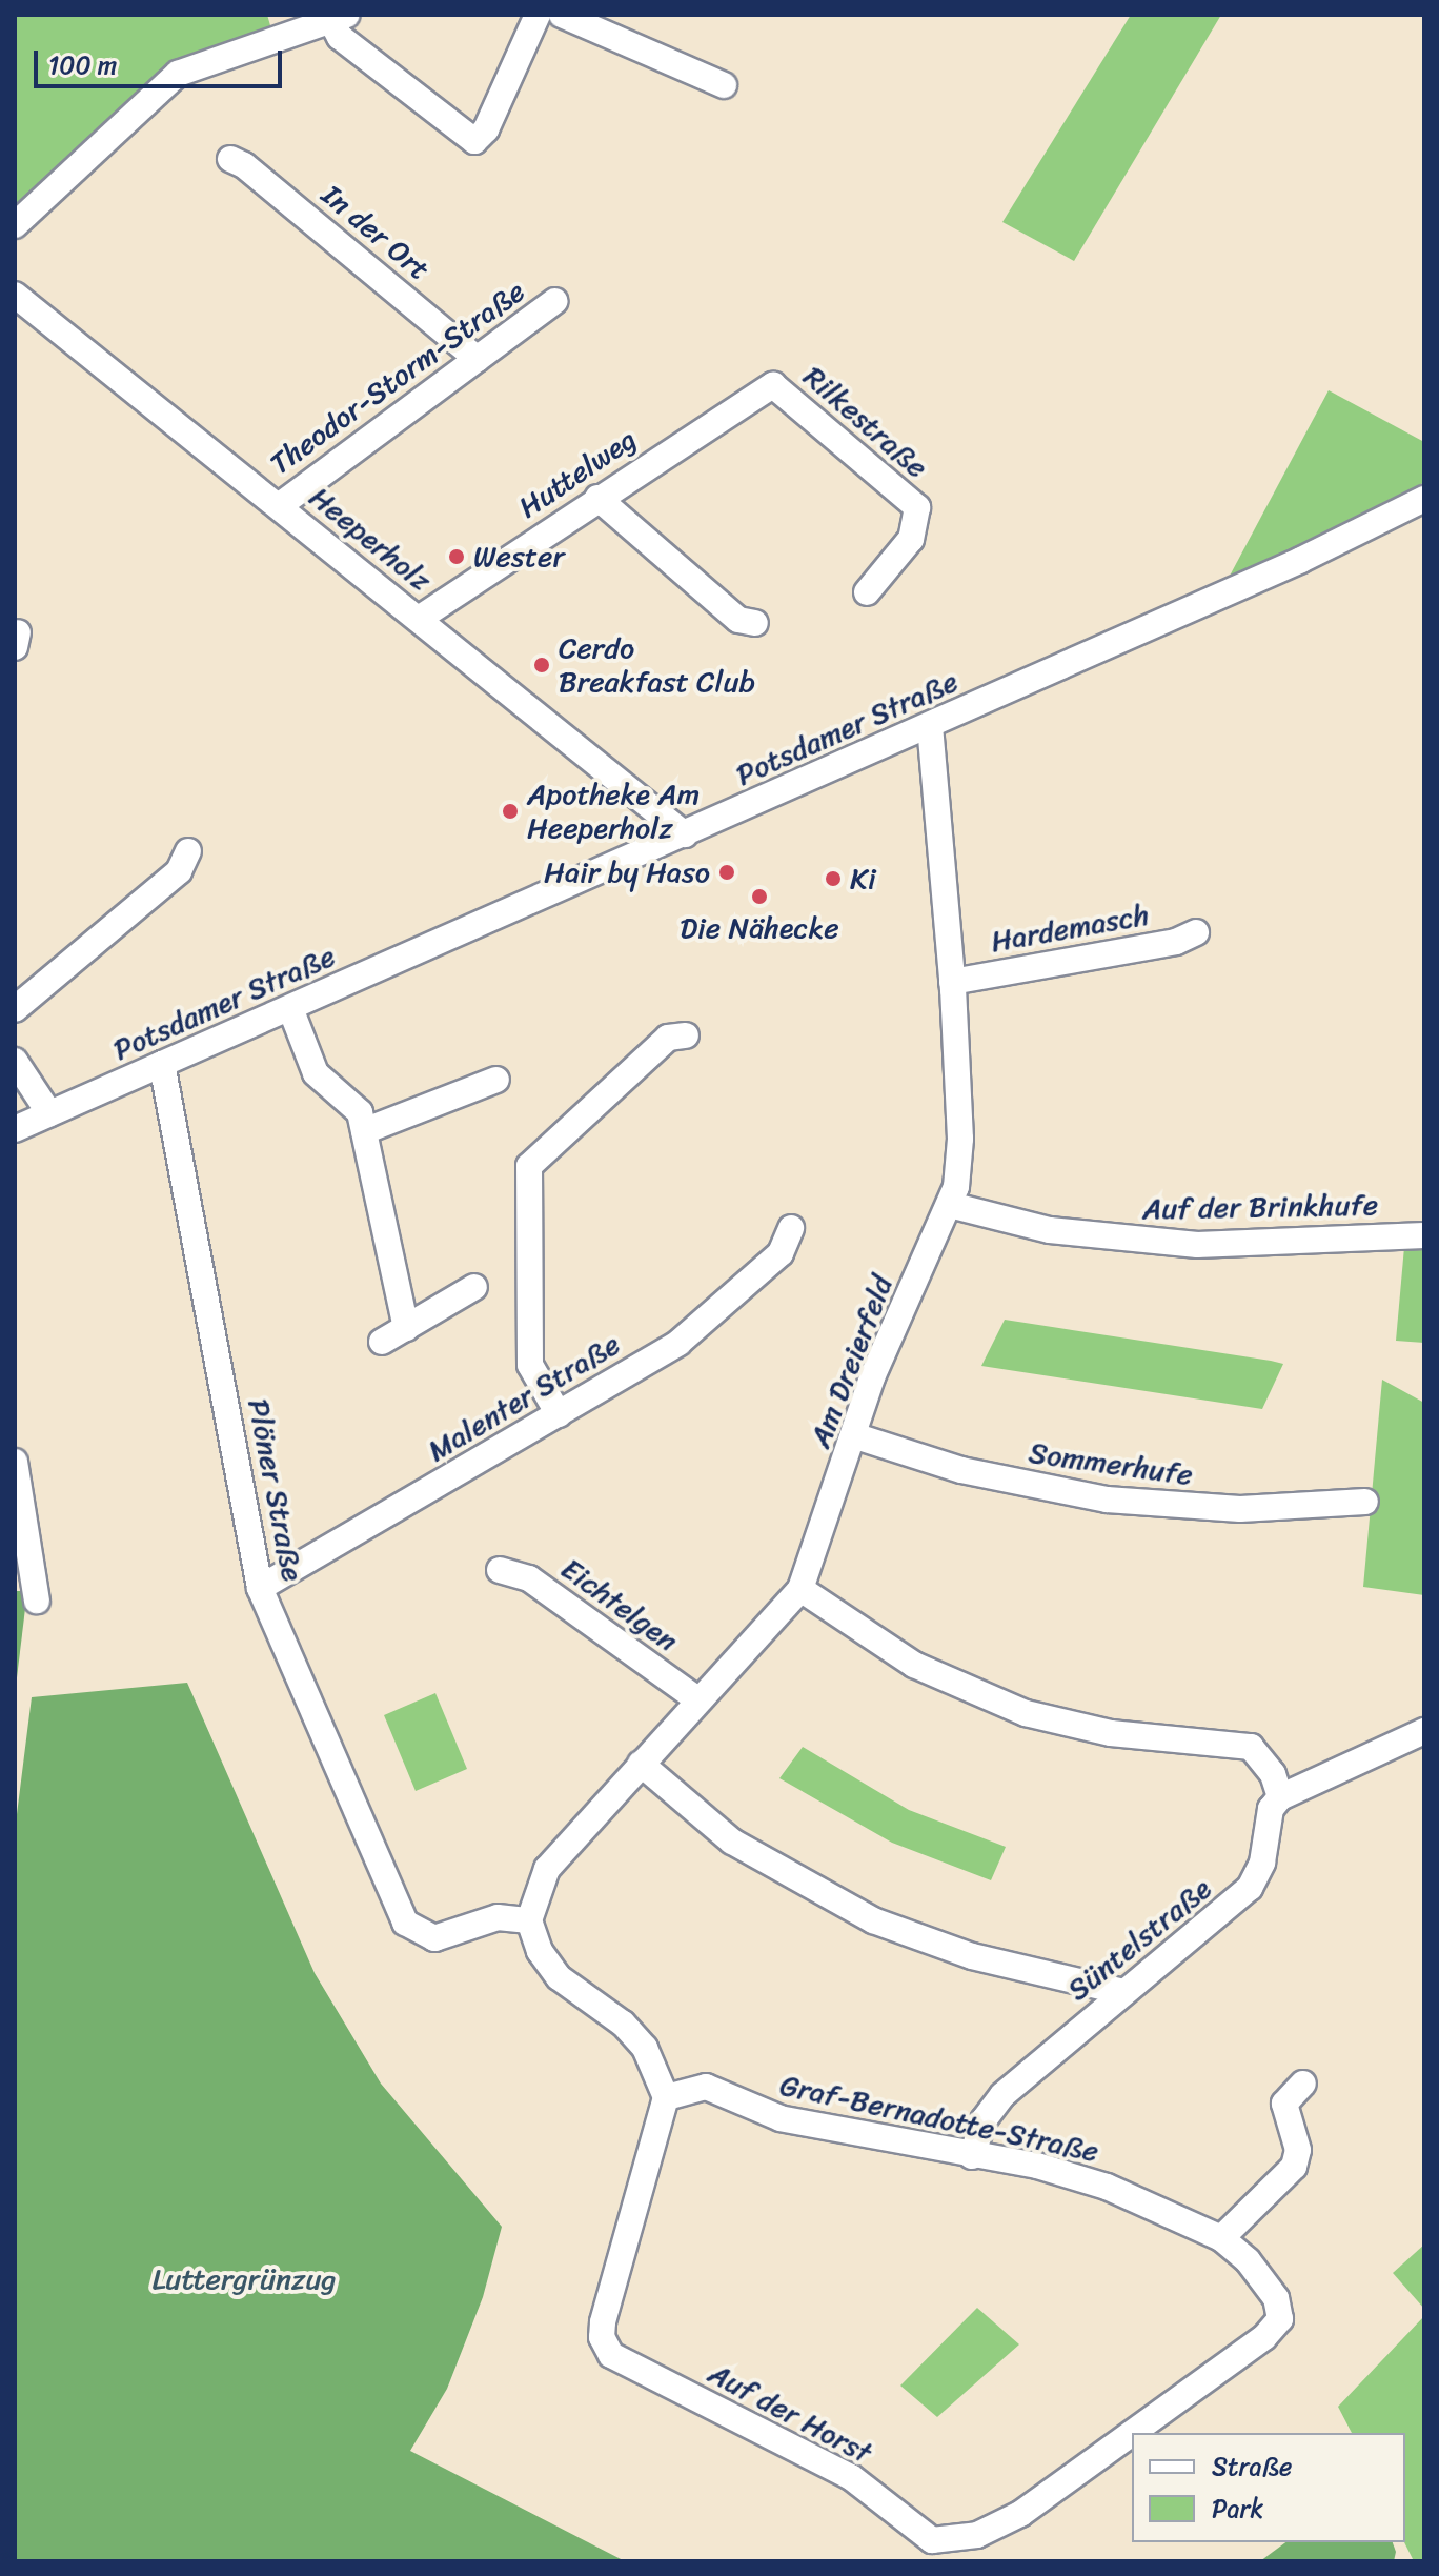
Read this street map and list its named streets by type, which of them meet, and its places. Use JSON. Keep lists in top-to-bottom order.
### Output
{
  "streets": {
    "street": [
      "In der Ort",
      "Theodor-Storm-Straße",
      "Rilkestraße",
      "Huttelweg",
      "Heeperholz",
      "Potsdamer Straße",
      "Hardemasch",
      "Auf der Brinkhufe",
      "Am Dreierfeld",
      "Malenter Straße",
      "Sommerhufe",
      "Plöner Straße",
      "Eichtelgen",
      "Süntelstraße",
      "Graf-Bernadotte-Straße",
      "Auf der Horst"
    ]
  },
  "crossings": [
    ["In der Ort", "Theodor-Storm-Straße"],
    ["Theodor-Storm-Straße", "Heeperholz"],
    ["Rilkestraße", "Huttelweg"],
    ["Huttelweg", "Heeperholz"],
    ["Heeperholz", "Potsdamer Straße"],
    ["Potsdamer Straße", "Am Dreierfeld"],
    ["Potsdamer Straße", "Plöner Straße"],
    ["Hardemasch", "Am Dreierfeld"],
    ["Auf der Brinkhufe", "Am Dreierfeld"],
    ["Am Dreierfeld", "Sommerhufe"],
    ["Am Dreierfeld", "Plöner Straße"],
    ["Am Dreierfeld", "Eichtelgen"],
    ["Malenter Straße", "Plöner Straße"],
    ["Süntelstraße", "Graf-Bernadotte-Straße"],
    ["Graf-Bernadotte-Straße", "Auf der Horst"]
  ],
  "parks": ["Luttergrünzug"],
  "places": [
    "Wester",
    "Cerdo Breakfast Club",
    "Apotheke Am Heeperholz",
    "Hair by Haso",
    "Ki",
    "Die Nähecke"
  ],
  "legend": ["Straße", "Park"],
  "scale_bar": "100 m"
}
